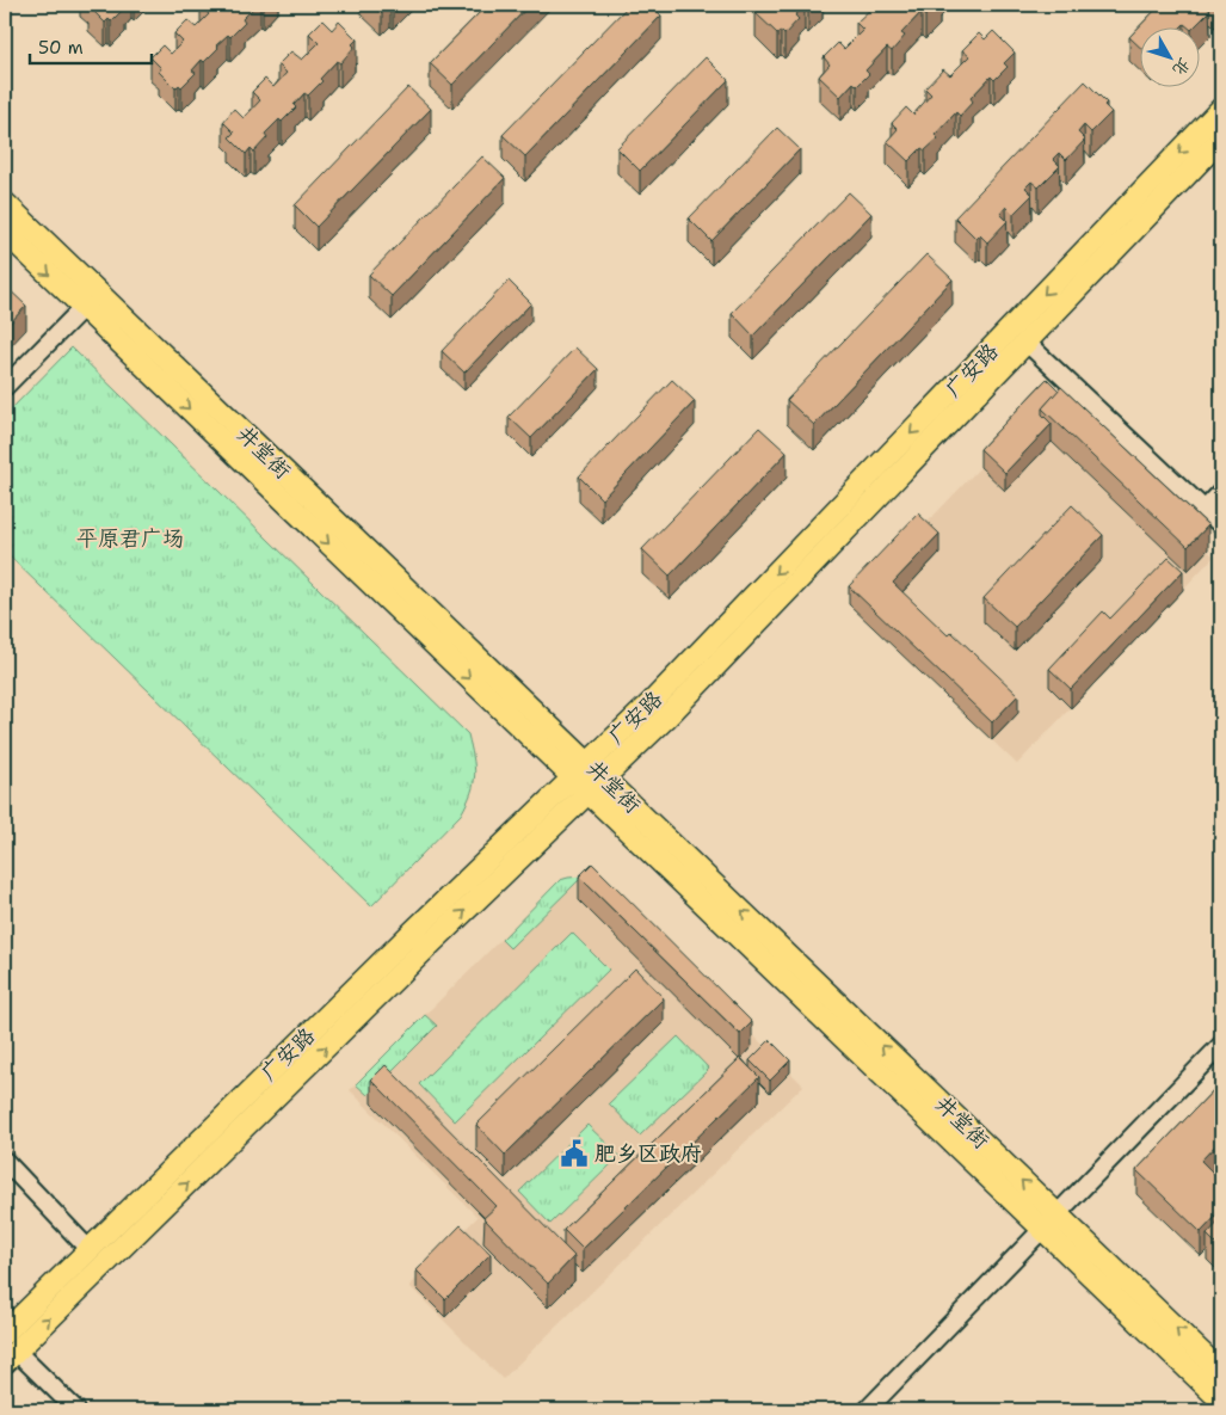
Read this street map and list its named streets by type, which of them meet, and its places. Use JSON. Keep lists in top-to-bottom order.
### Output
{
  "streets": {
    "main road": ["广安路", "井堂街"]
  },
  "crossings": [
    ["广安路", "井堂街"]
  ],
  "parks": ["平原君广场"],
  "places": {
    "public building": ["肥乡区政府"]
  },
  "scale_bar": "50 m",
  "north": "bottom right"
}
